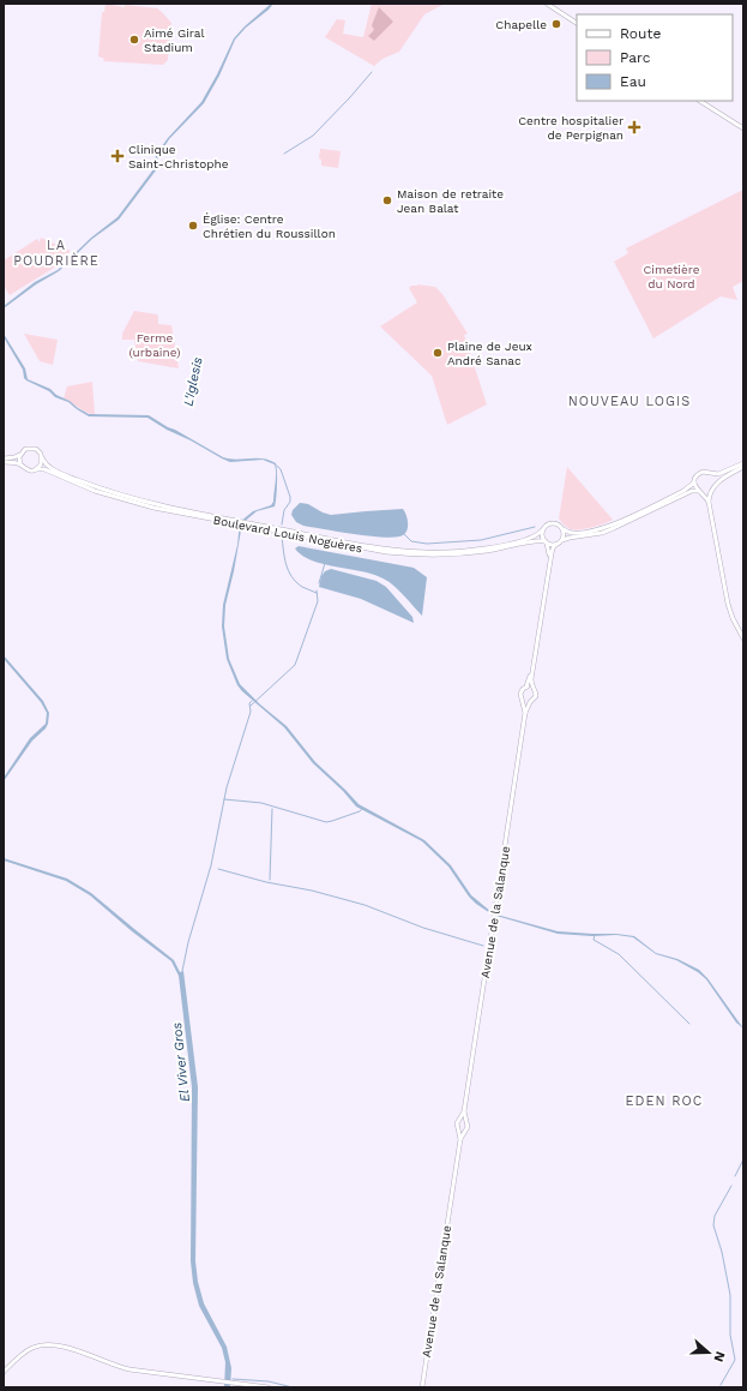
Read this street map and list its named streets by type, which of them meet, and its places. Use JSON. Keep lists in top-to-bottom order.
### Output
{
  "streets": {
    "main road": ["Boulevard Louis Noguères", "Avenue de la Salanque"]
  },
  "districts": ["LA POUDRIÈRE", "NOUVEAU LOGIS", "EDEN ROC"],
  "water": ["L'Iglesis", "El Viver Gros"],
  "parks": ["Cimetière du Nord", "Ferme (urbaine)"],
  "places": {
    "other": [
      "Chapelle",
      "Aimé Giral Stadium",
      "Maison de retraite Jean Balat",
      "Église: Centre Chrétien du Roussillon",
      "Plaine de Jeux André Sanac"
    ],
    "health": ["Centre hospitalier de Perpignan", "Clinique Saint-Christophe"]
  },
  "legend": ["Route", "Parc", "Eau"],
  "north": "right"
}
